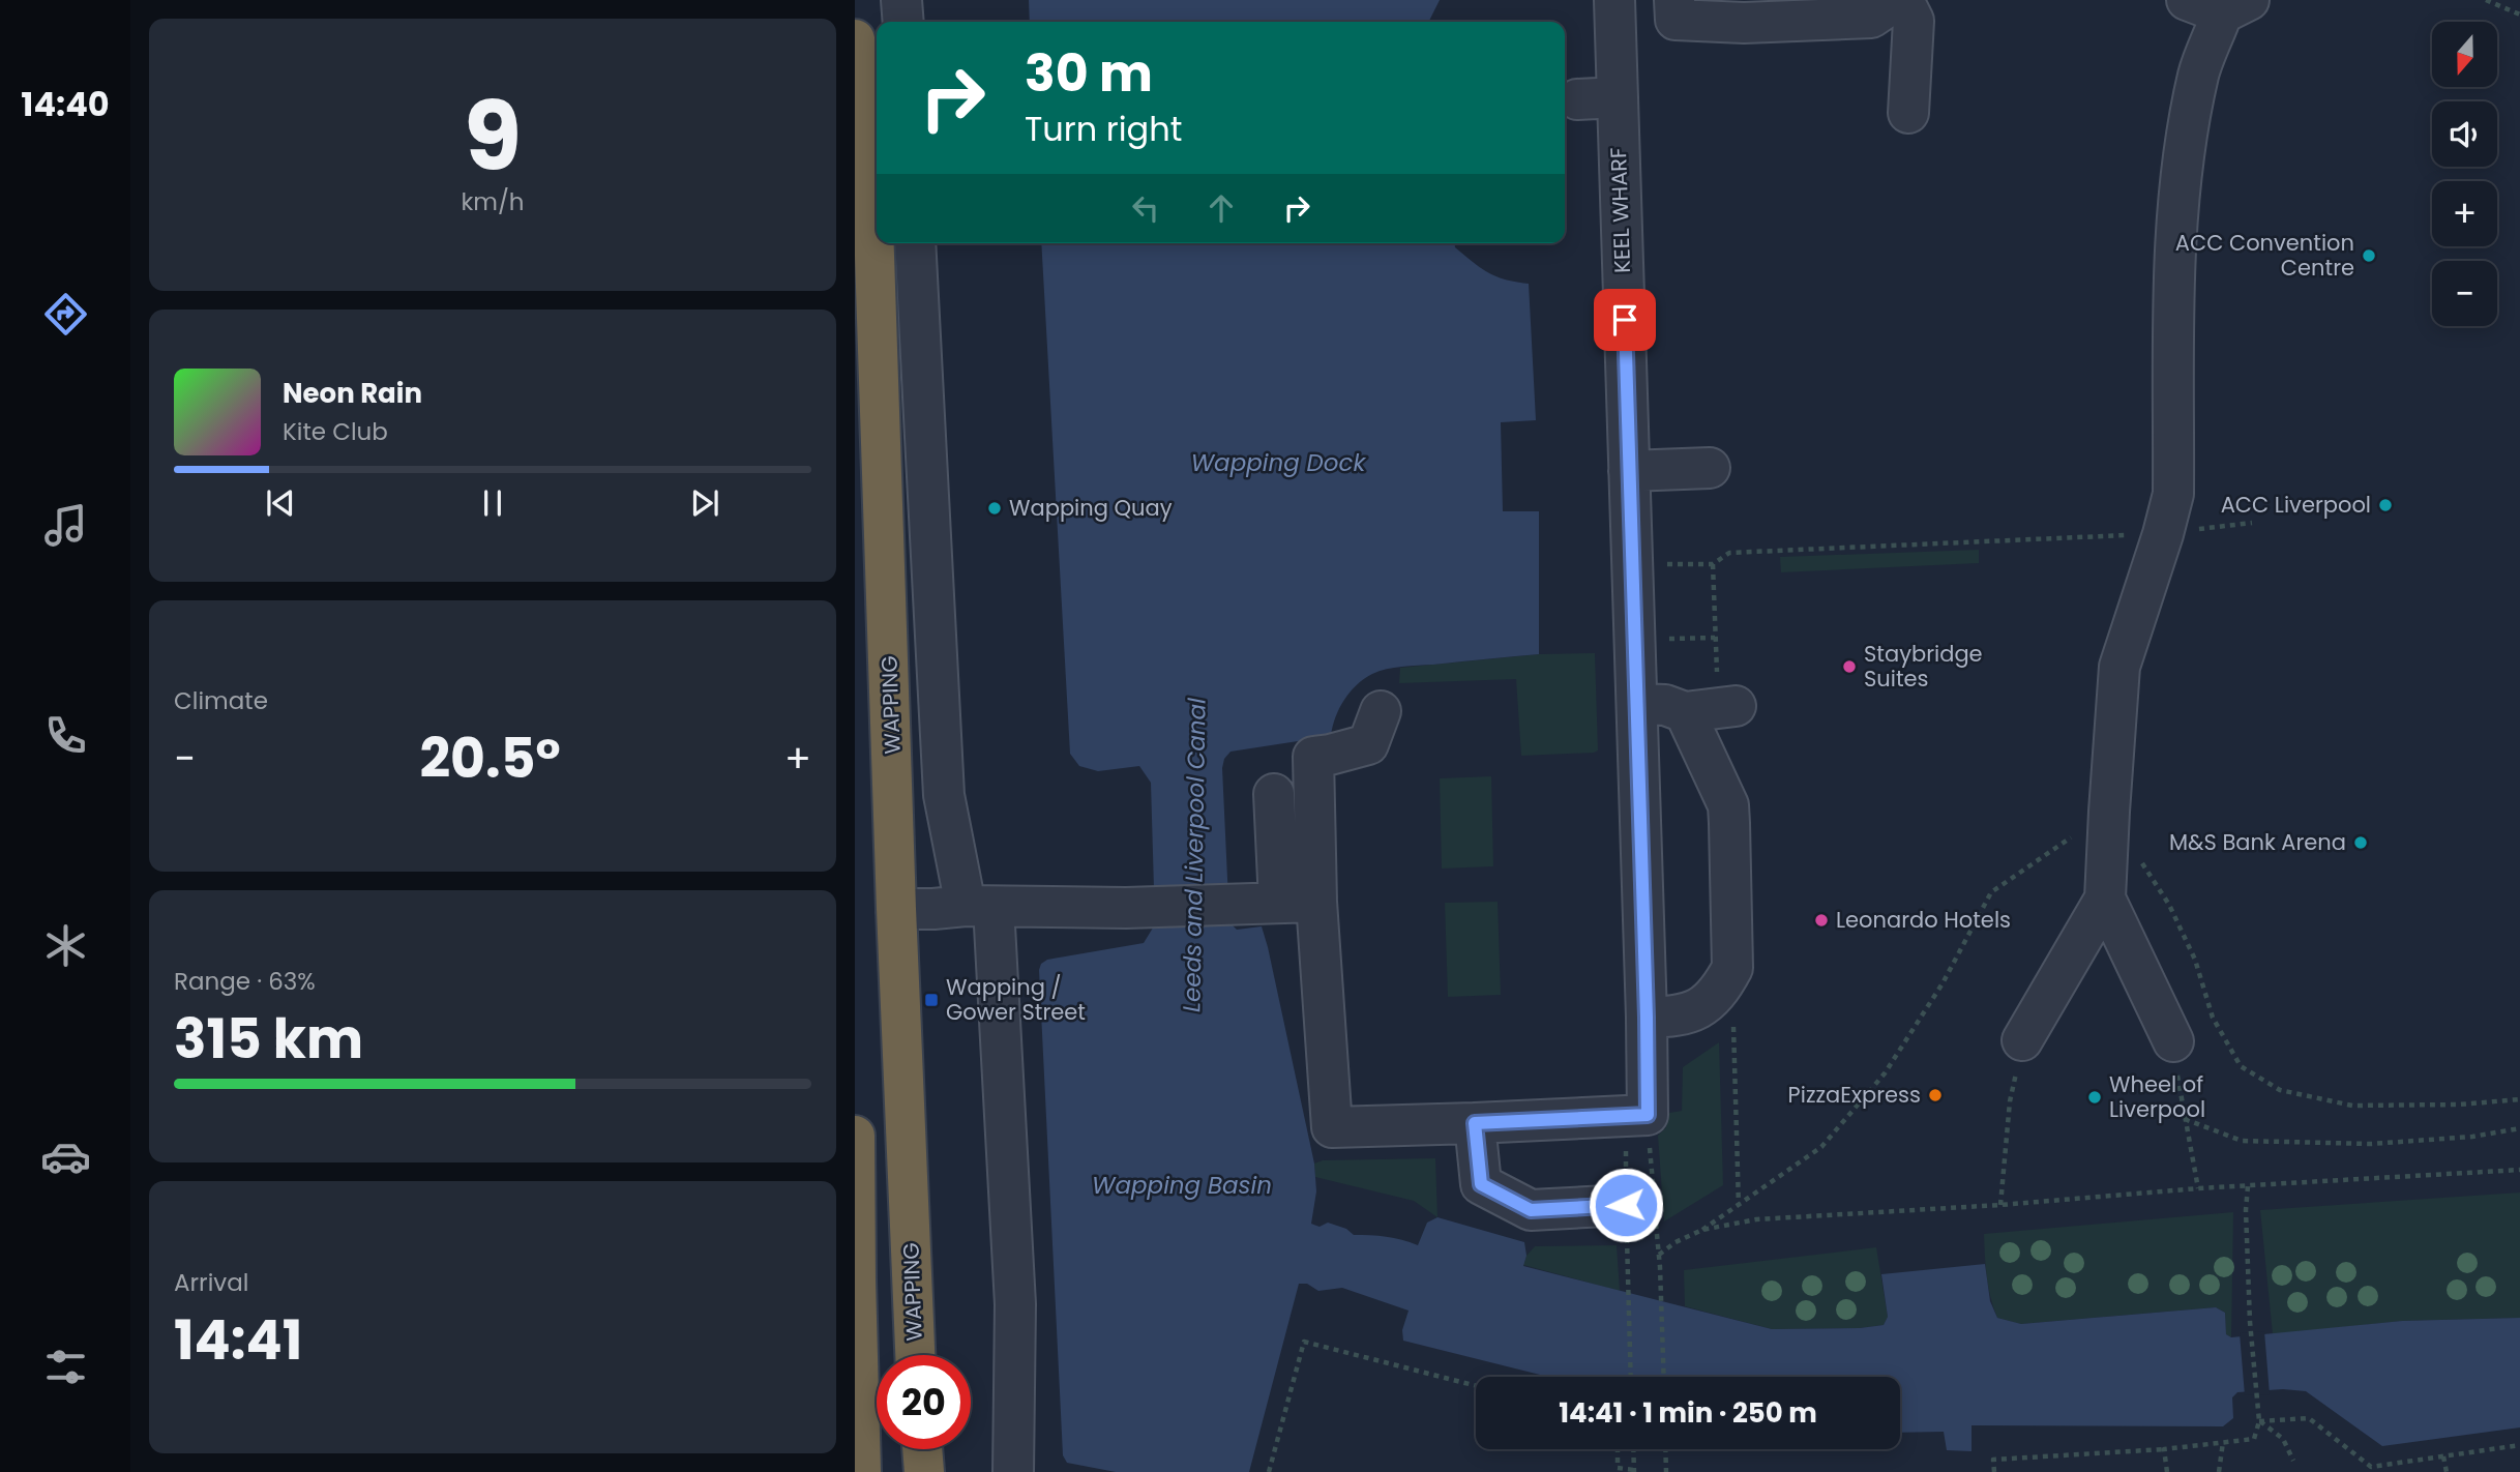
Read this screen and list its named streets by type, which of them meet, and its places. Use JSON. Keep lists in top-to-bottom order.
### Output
{
  "streets": {
    "highway": ["WAPPING"],
    "street": ["KEEL WHARF"]
  },
  "water": ["Wapping Dock", "Leeds and Liverpool Canal", "Wapping Basin"],
  "places": {
    "other": [
      "ACC Convention Centre",
      "ACC Liverpool",
      "Wapping Quay",
      "Staybridge Suites",
      "M&S Bank Arena",
      "Leonardo Hotels",
      "PizzaExpress",
      "Wheel of Liverpool"
    ],
    "transit": ["Wapping / Gower Street"]
  },
  "north": "bottom",
  "page": {
    "tabs": "14:40",
    "tile": [
      ["9", "km/h"],
      "Climate",
      ["Range · 63%", "315 km"],
      ["Arrival", "14:41"]
    ],
    "map_buttons": ["+", "−"],
    "turn": ["30 m", "Turn right"],
    "song": ["Neon Rain", "Kite Club"],
    "heat": ["−", "20.5°", "+"],
    "limit": "20",
    "trip": "14:41 · 1 min · 250 m"
  }
}
